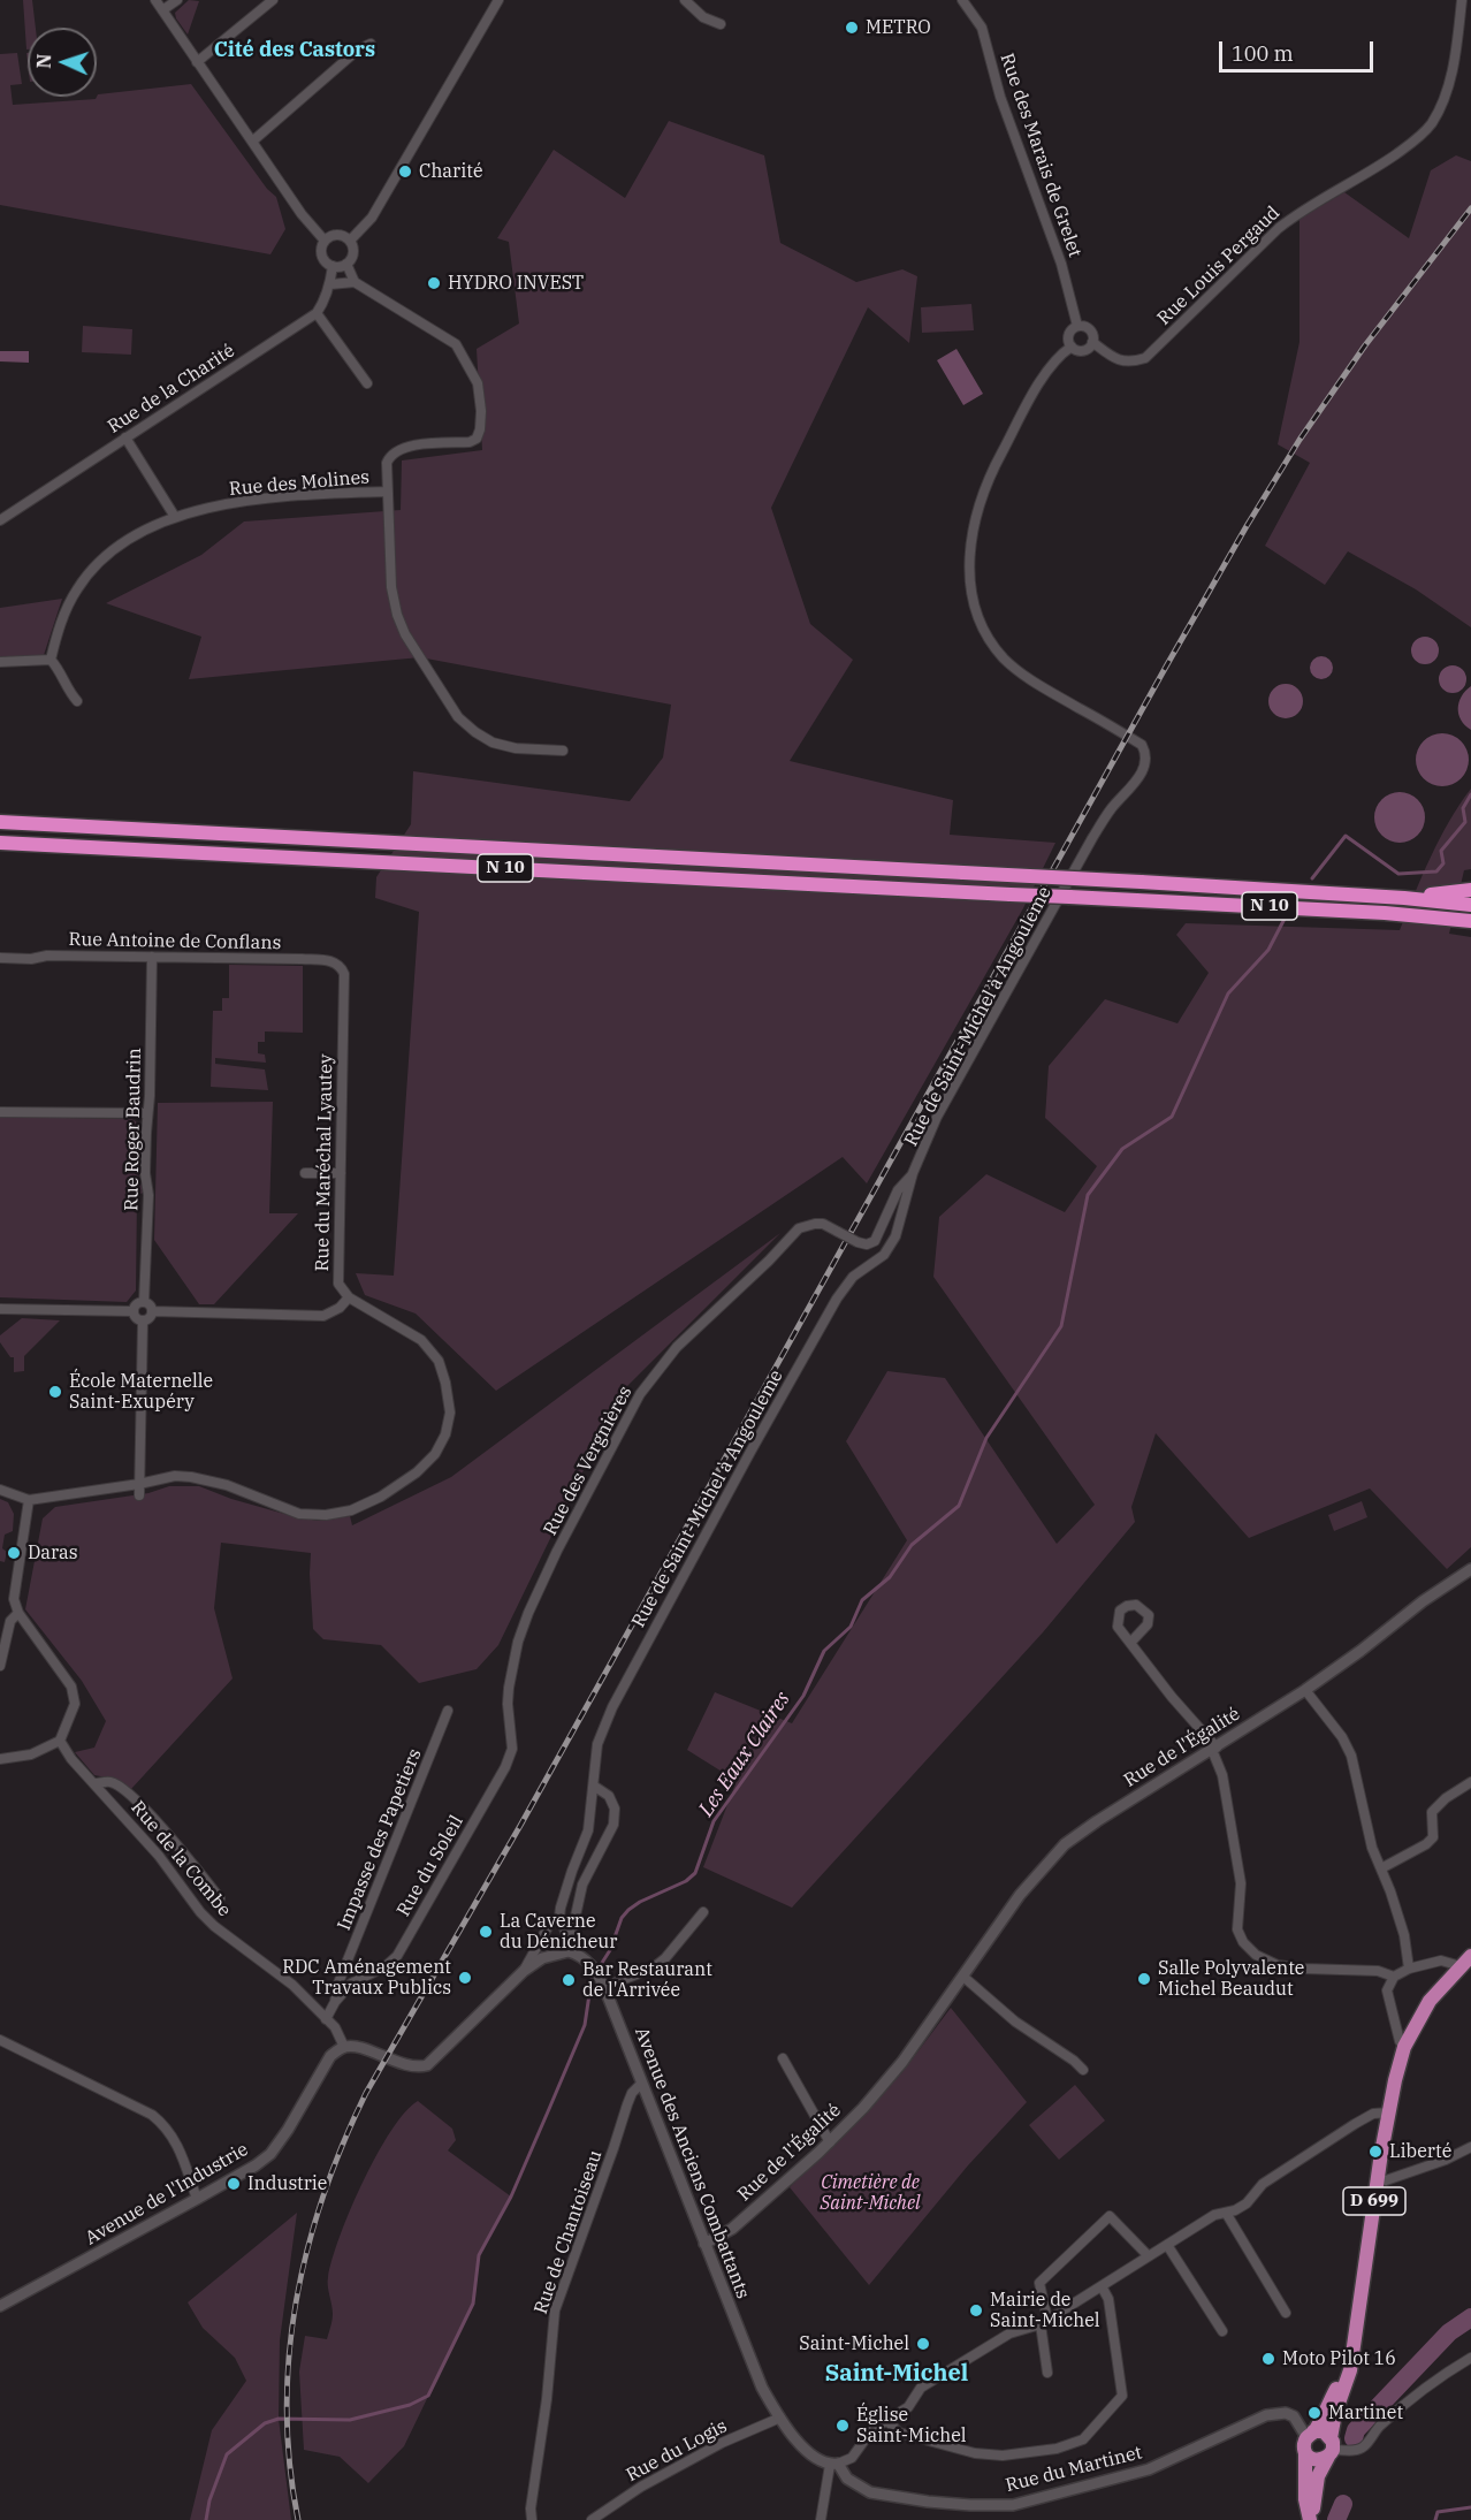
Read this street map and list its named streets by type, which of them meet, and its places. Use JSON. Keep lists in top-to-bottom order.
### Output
{
  "streets": {
    "highway": ["N 10"],
    "main road": ["D 699"],
    "street": [
      "Rue des Marais de Grelet",
      "Rue Louis Pergaud",
      "Rue de la Charité",
      "Rue des Molines",
      "Rue Antoine de Conflans",
      "Rue de Saint-Michel à Angouleme",
      "Rue Roger Baudrin",
      "Rue du Maréchal Lyautey",
      "Rue des Vergnières",
      "Rue de l'Égalité",
      "Impasse des Papetiers",
      "Rue de la Combe",
      "Rue du Soleil",
      "Avenue des Anciens Combattants",
      "Avenue de l'Industrie",
      "Rue de Chantoiseau",
      "Rue du Logis",
      "Rue du Martinet"
    ]
  },
  "crossings": [
    ["Rue des Marais de Grelet", "Rue Louis Pergaud"],
    ["Rue des Marais de Grelet", "Rue de Saint-Michel à Angouleme"],
    ["Rue Louis Pergaud", "Rue de Saint-Michel à Angouleme"],
    ["Rue Antoine de Conflans", "Rue Roger Baudrin"],
    ["Rue Antoine de Conflans", "Rue du Maréchal Lyautey"],
    ["Rue de Saint-Michel à Angouleme", "Rue des Vergnières"],
    ["Rue des Vergnières", "Rue du Soleil"],
    ["Rue de l'Égalité", "Avenue des Anciens Combattants"],
    ["Impasse des Papetiers", "Rue de la Combe"],
    ["Impasse des Papetiers", "Rue du Soleil"],
    ["Rue de la Combe", "Avenue de l'Industrie"],
    ["Avenue des Anciens Combattants", "Rue de Chantoiseau"],
    ["Avenue des Anciens Combattants", "Rue du Logis"],
    ["Avenue des Anciens Combattants", "Rue du Martinet"],
    ["D 699", "Rue du Martinet"]
  ],
  "districts": ["Cité des Castors", "Saint-Michel"],
  "water": ["Les Eaux Claires"],
  "parks": ["Cimetière de Saint-Michel"],
  "places": [
    "METRO",
    "Charité",
    "HYDRO INVEST",
    "École Maternelle Saint-Exupéry",
    "Daras",
    "La Caverne du Dénicheur",
    "RDC Aménagement Travaux Publics",
    "Salle Polyvalente Michel Beaudut",
    "Bar Restaurant de l'Arrivée",
    "Liberté",
    "Industrie",
    "Mairie de Saint-Michel",
    "Saint-Michel",
    "Moto Pilot 16",
    "Martinet",
    "Église Saint-Michel"
  ],
  "scale_bar": "100 m",
  "north": "left"
}
